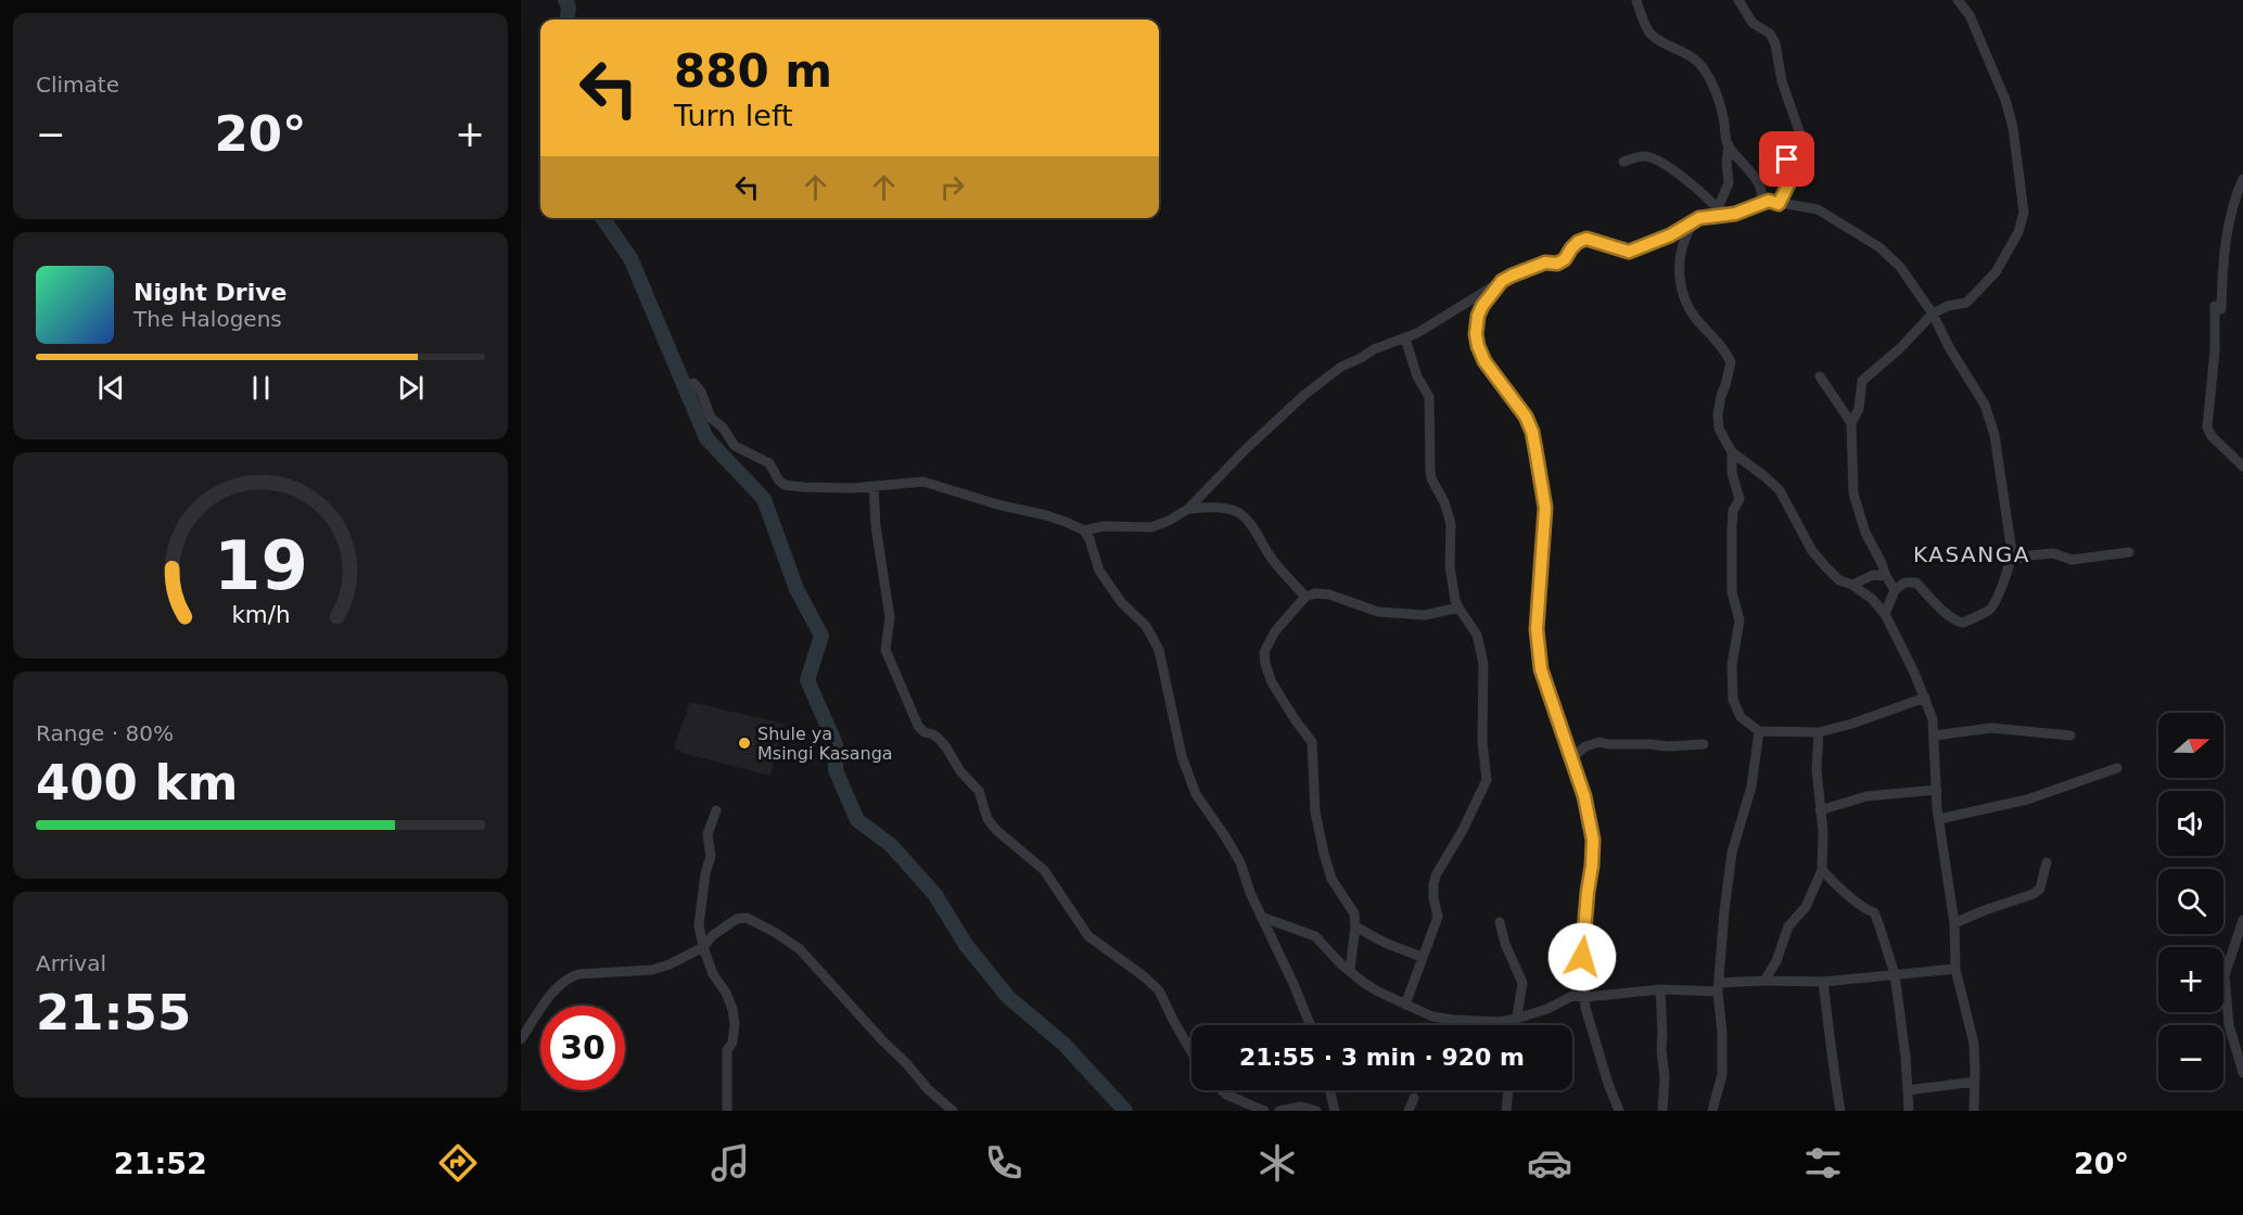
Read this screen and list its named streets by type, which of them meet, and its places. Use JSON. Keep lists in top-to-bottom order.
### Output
{
  "districts": ["KASANGA"],
  "places": ["Shule ya Msingi Kasanga"],
  "north": "right",
  "page": {
    "tile": [
      "Climate",
      ["Range · 80%", "400 km"],
      ["Arrival", "21:55"]
    ],
    "turn": ["880 m", "Turn left"],
    "heat": ["−", "20°", "+"],
    "song": ["Night Drive", "The Halogens"],
    "map_buttons": ["+", "−"],
    "limit": "30",
    "trip": "21:55 · 3 min · 920 m",
    "tabs": ["21:52", "20°"],
    "gauge": ["19", "km/h"]
  }
}
